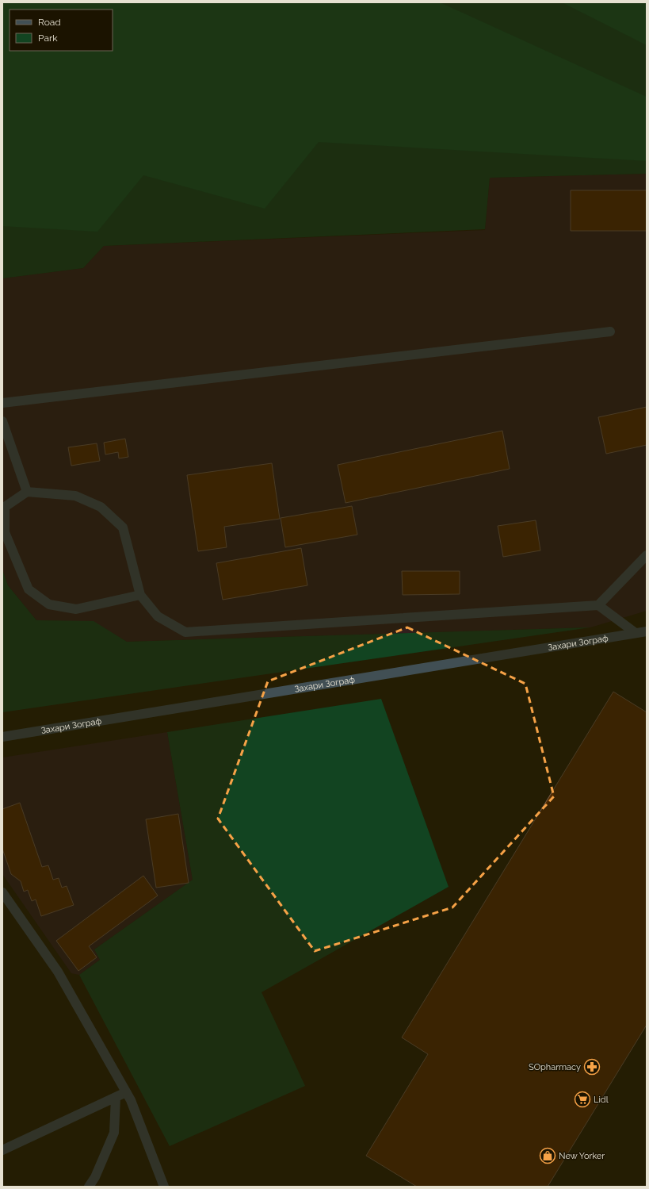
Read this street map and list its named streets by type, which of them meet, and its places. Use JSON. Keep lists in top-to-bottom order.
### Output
{
  "streets": {
    "street": ["Захари Зограф"]
  },
  "places": {
    "pharmacy": ["SOpharmacy"],
    "supermarket": ["Lidl"],
    "shop": ["New Yorker"]
  },
  "legend": ["Road", "Park"]
}
